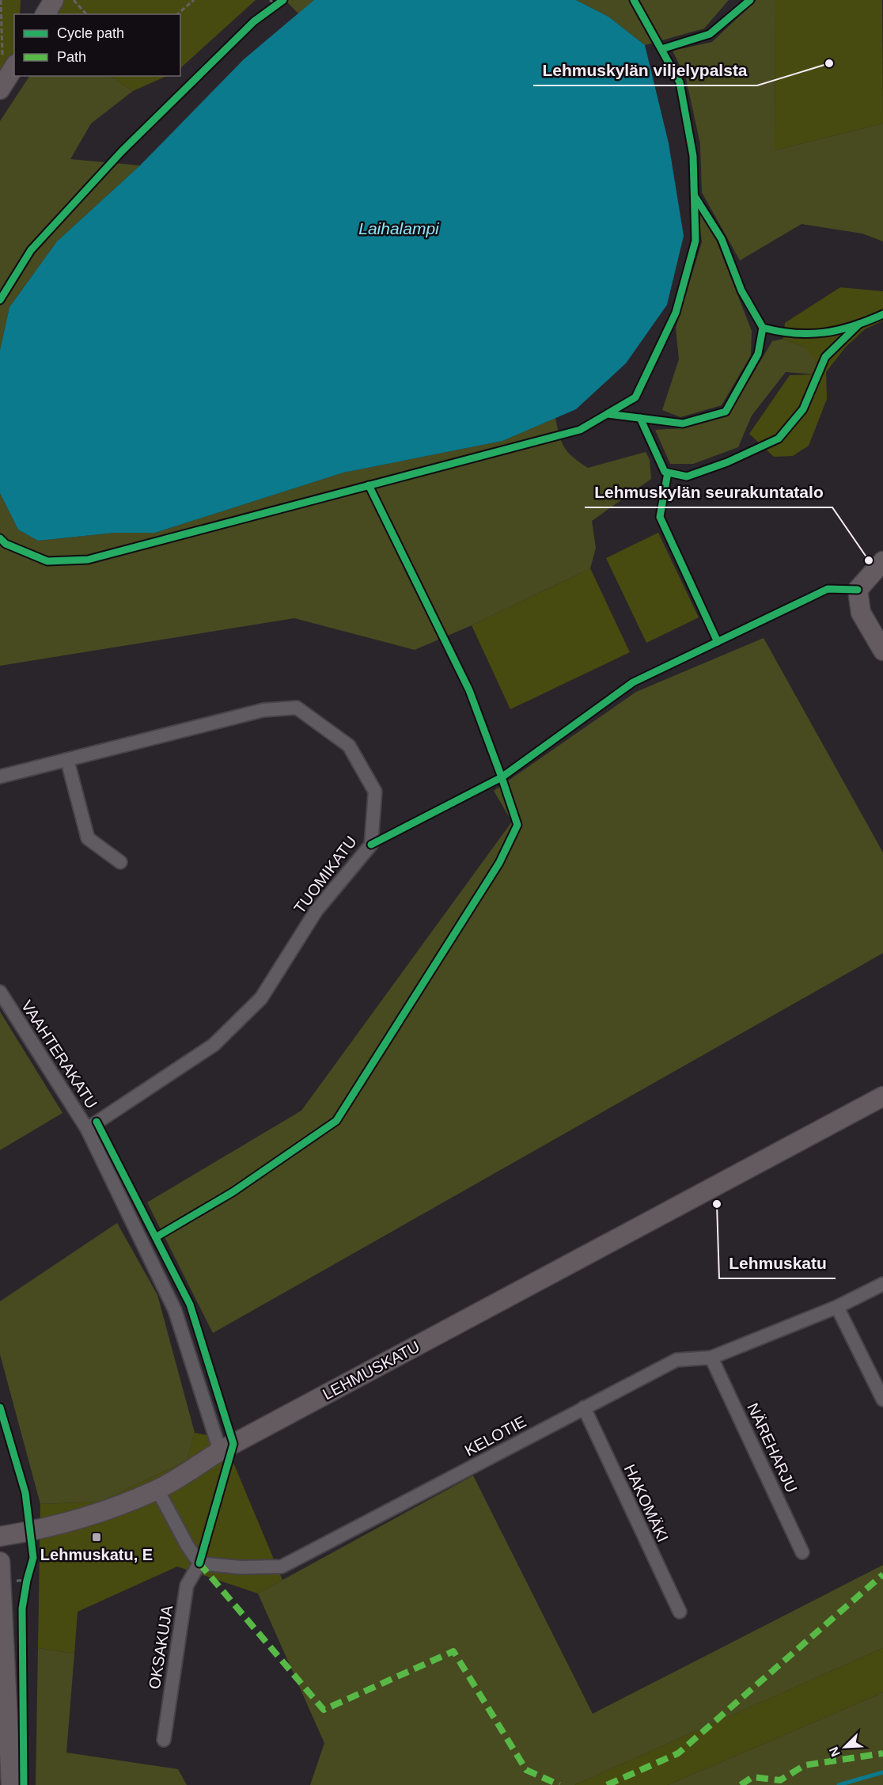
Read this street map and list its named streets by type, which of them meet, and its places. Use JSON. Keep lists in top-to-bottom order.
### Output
{
  "streets": {
    "street": [
      "TUOMIKATU",
      "VAAHTERAKATU",
      "LEHMUSKATU",
      "KELOTIE",
      "NÄREHARJU",
      "HAKOMÄKI",
      "OKSAKUJA"
    ]
  },
  "crossings": [
    ["TUOMIKATU", "VAAHTERAKATU"],
    ["VAAHTERAKATU", "LEHMUSKATU"],
    ["KELOTIE", "NÄREHARJU"],
    ["KELOTIE", "HAKOMÄKI"],
    ["KELOTIE", "OKSAKUJA"]
  ],
  "water": ["Laihalampi"],
  "places": {
    "other": ["Lehmuskylän viljelypalsta", "Lehmuskylän seurakuntatalo", "Lehmuskatu"],
    "transit": ["Lehmuskatu, E"]
  },
  "legend": ["Cycle path", "Path"],
  "north": "bottom left"
}
